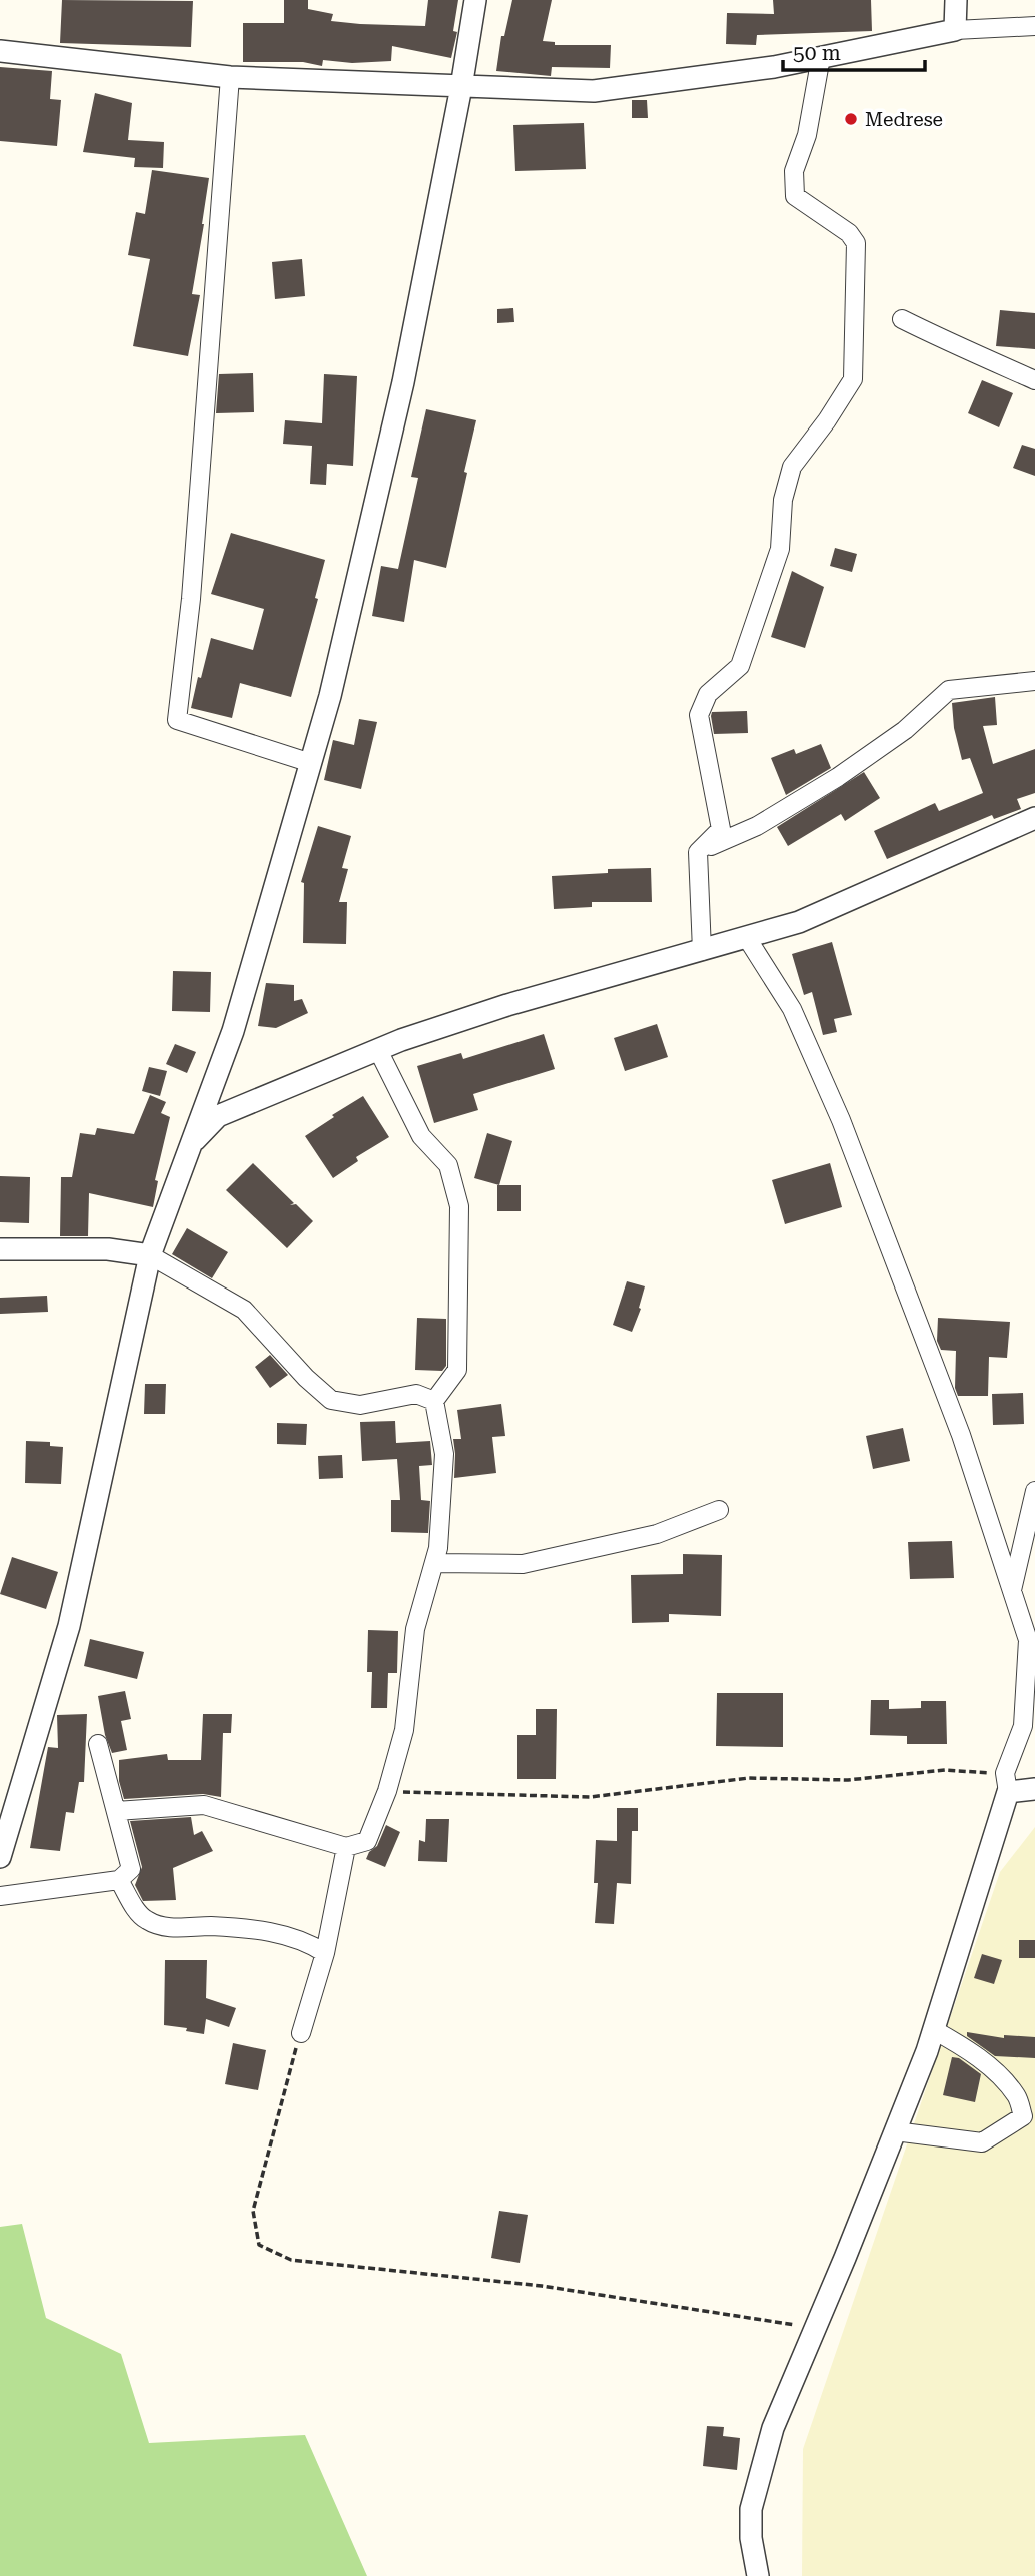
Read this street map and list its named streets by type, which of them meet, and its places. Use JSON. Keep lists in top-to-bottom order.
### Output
{
  "places": ["Medrese"],
  "scale_bar": "50 m"
}
